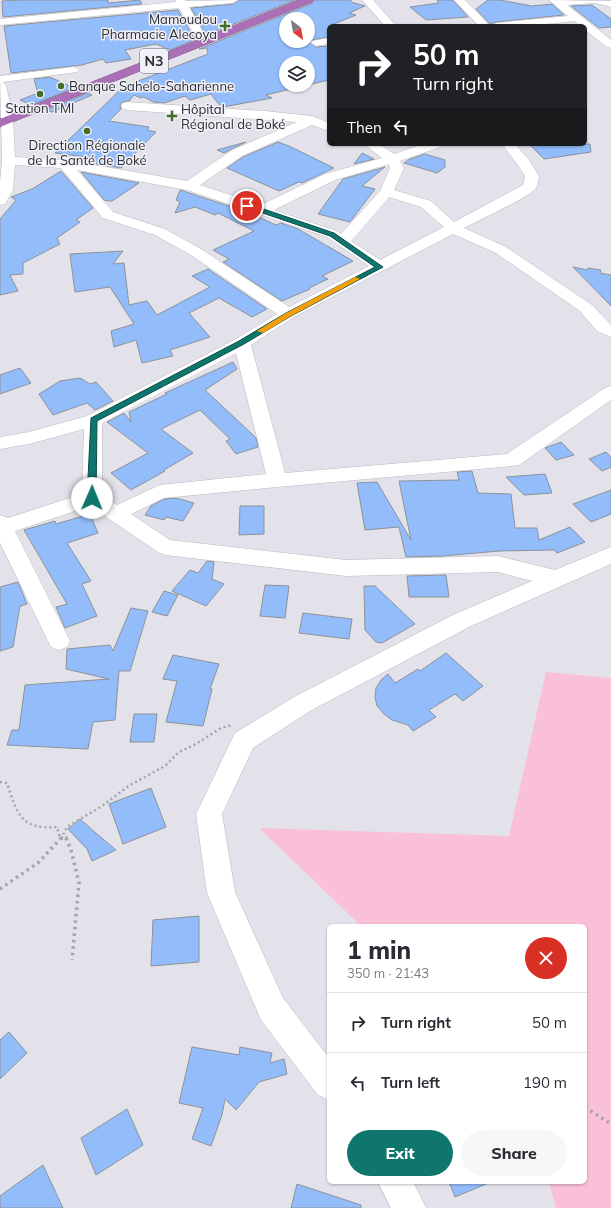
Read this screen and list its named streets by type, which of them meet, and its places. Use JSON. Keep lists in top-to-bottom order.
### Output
{
  "streets": {
    "highway": ["N3"]
  },
  "places": {
    "health": ["Mamoudou Pharmacie Alecoya", "Hôpital Régional de Boké"],
    "other": ["Banque Sahelo-Saharienne", "Station TMI", "Direction Régionale de la Santé de Boké"]
  },
  "north": "bottom right",
  "page": {
    "turn": ["50 m", "Turn right"],
    "then": "Then",
    "heading": ["1 min", "350 m · 21:43"],
    "list": [
      {
        "name": "Turn right",
        "value": "50 m"
      },
      {
        "name": "Turn left",
        "value": "190 m"
      }
    ],
    "buttons": ["Exit", "Share"]
  }
}
